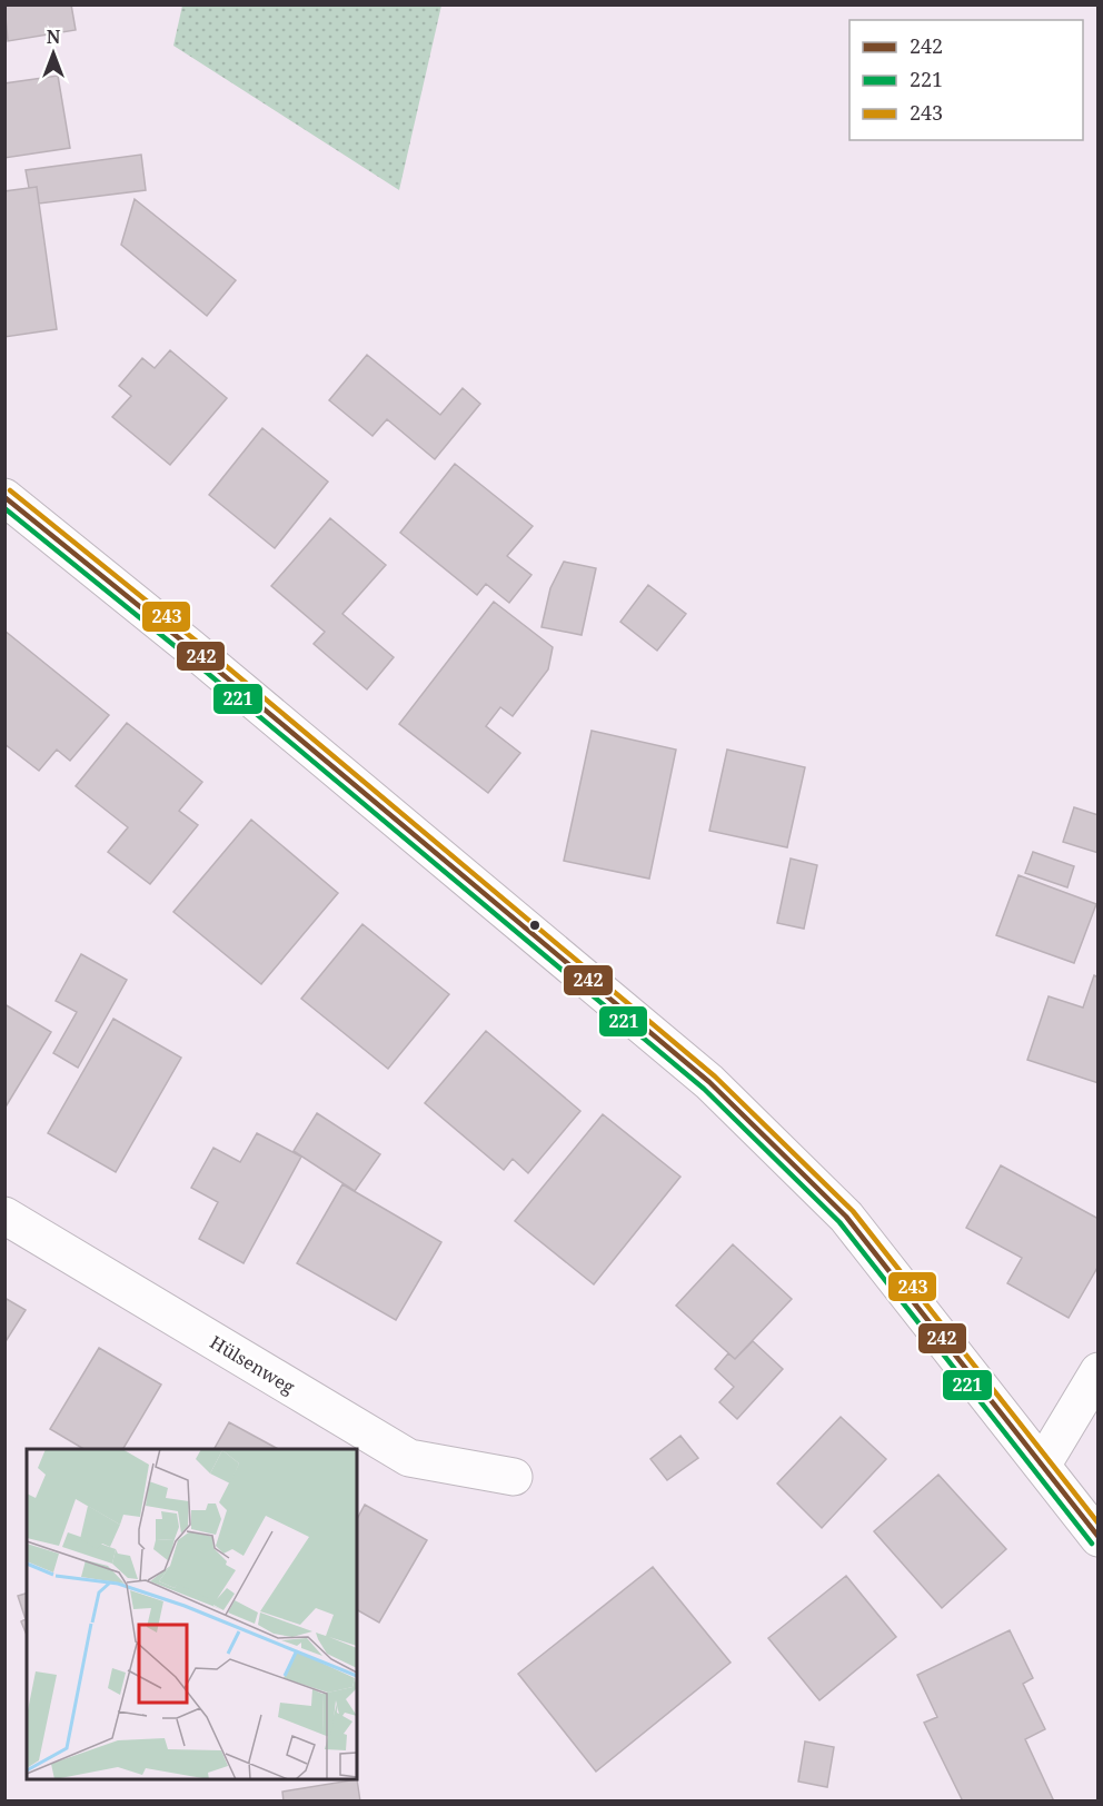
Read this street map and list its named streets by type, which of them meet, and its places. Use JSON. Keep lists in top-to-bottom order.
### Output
{
  "streets": {
    "street": ["Hülsenweg"]
  },
  "lines": ["transit line 243", "transit line 242", "transit line 221"],
  "legend": ["242", "221", "243"],
  "north": "top"
}
